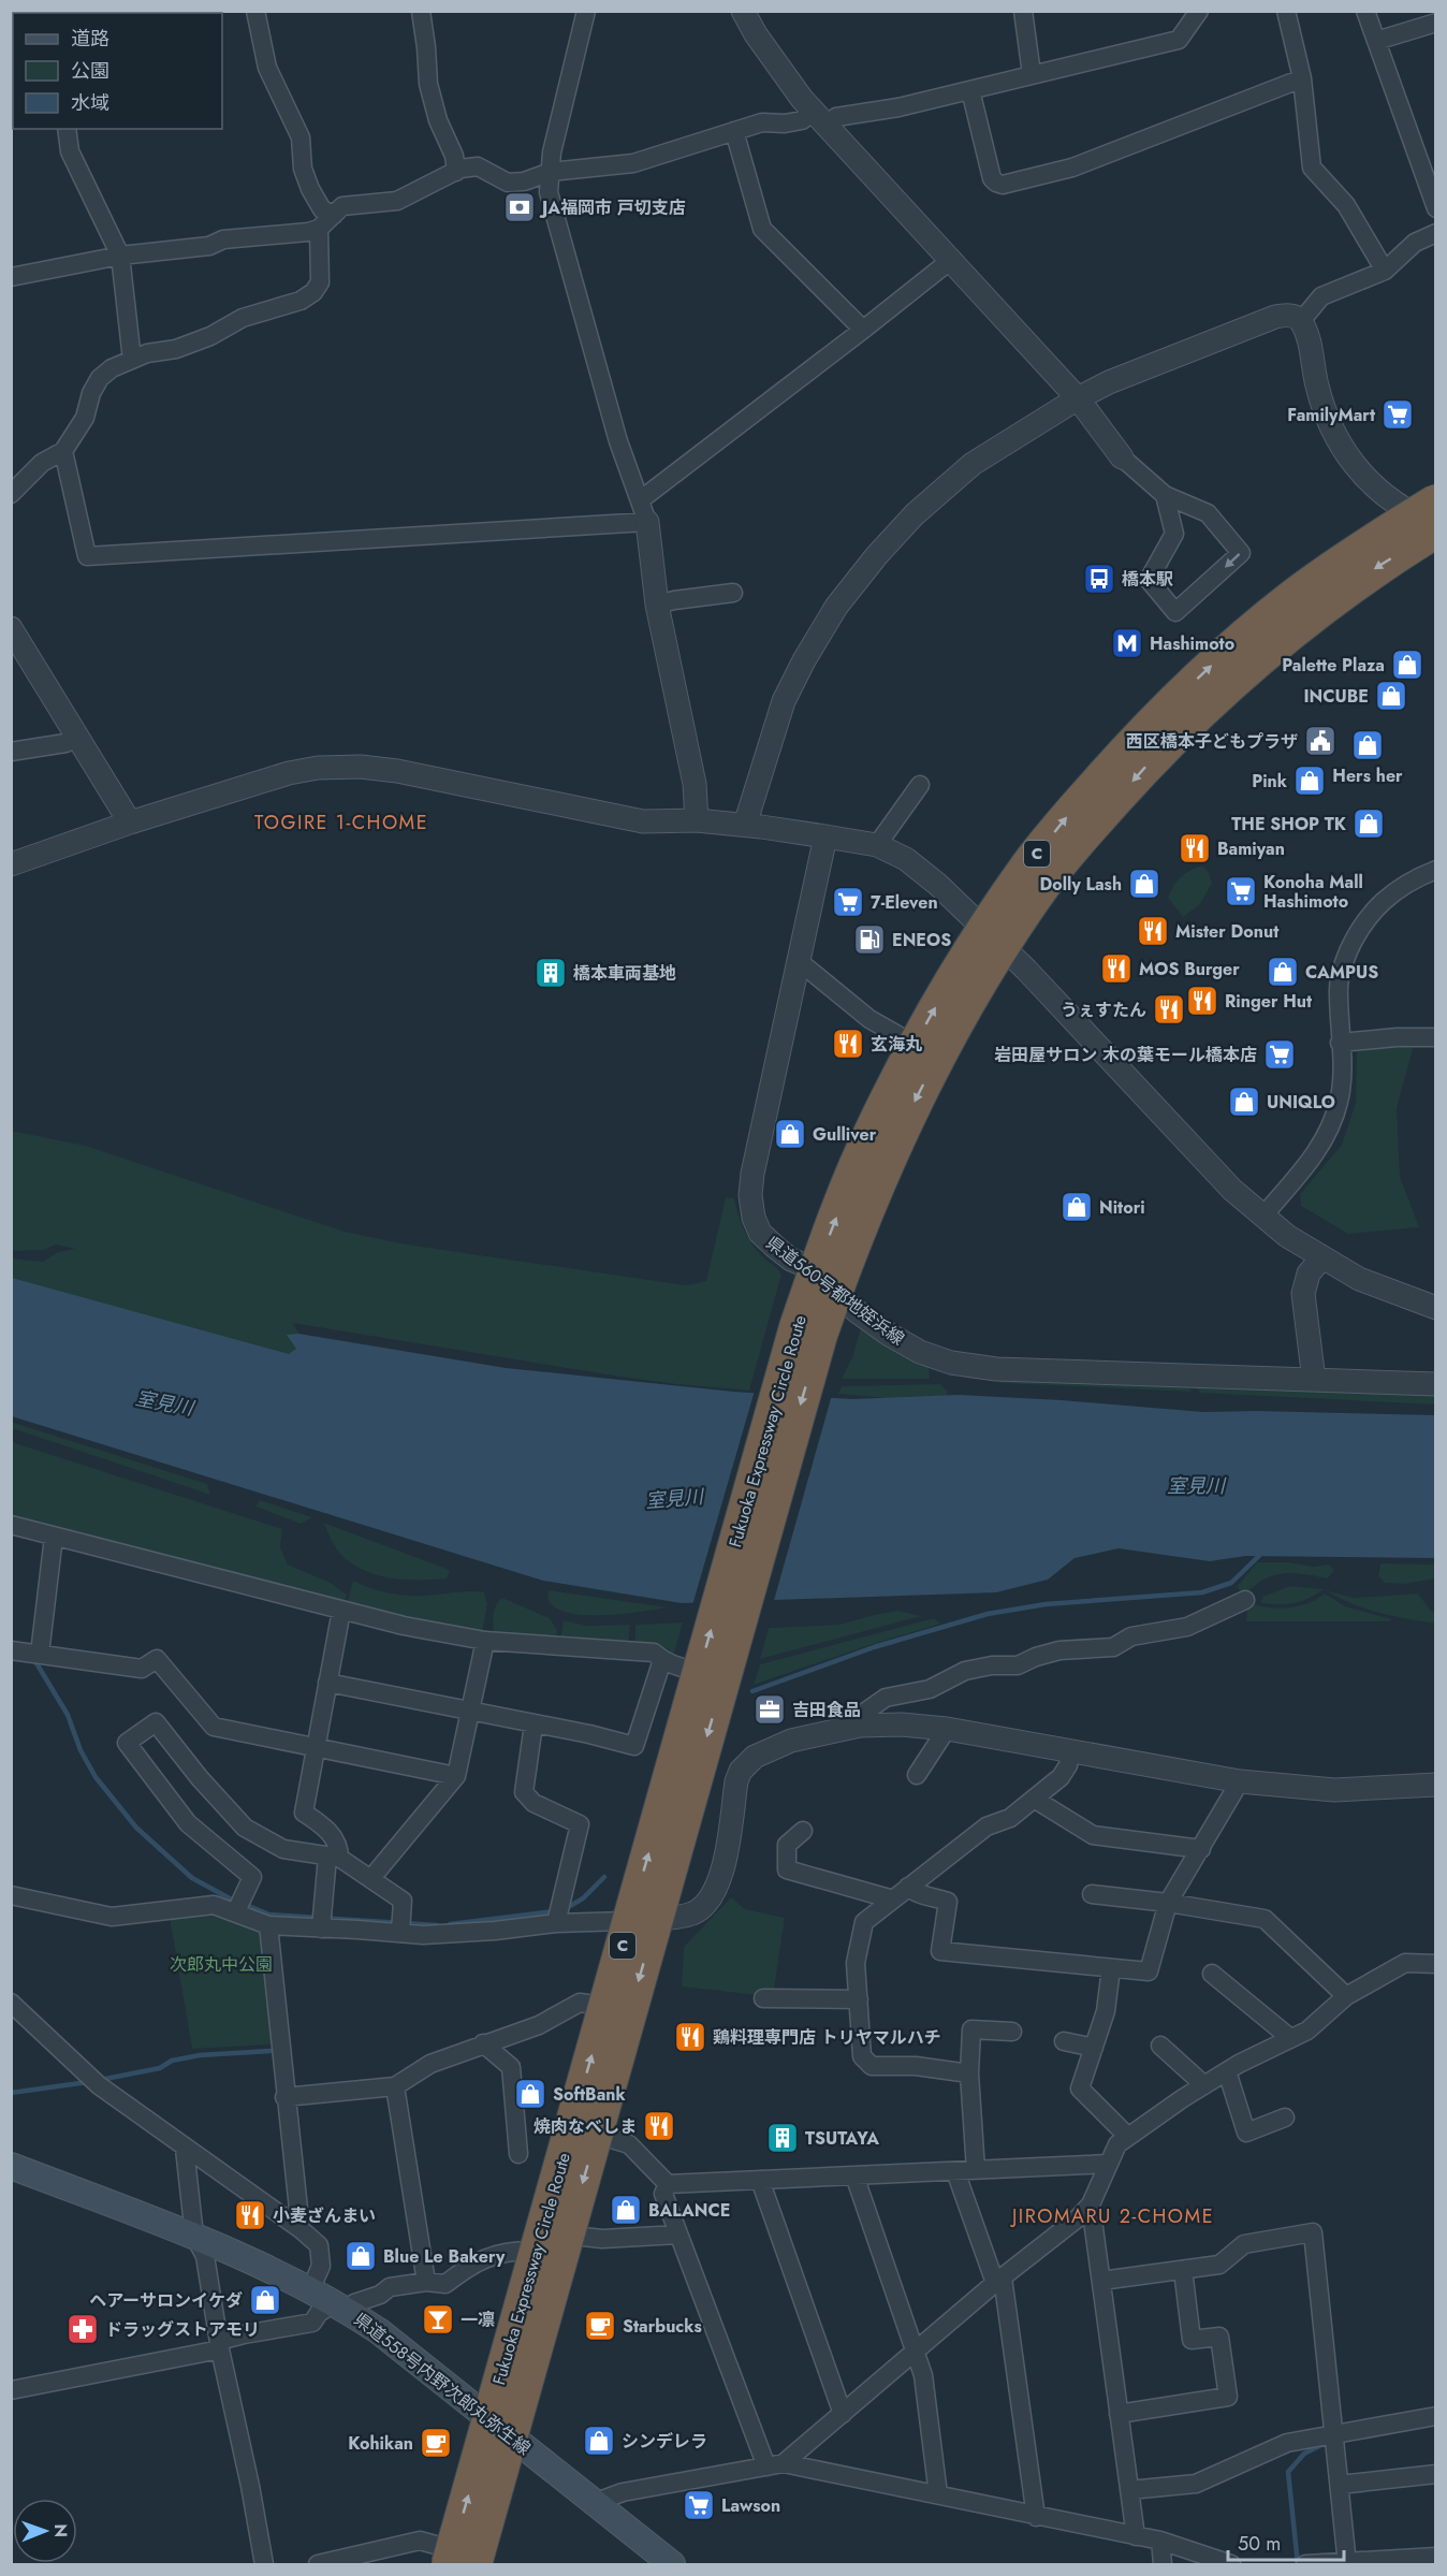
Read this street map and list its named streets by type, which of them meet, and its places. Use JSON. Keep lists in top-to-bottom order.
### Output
{
  "streets": {
    "highway": ["C", "Fukuoka Expressway Circle Route"],
    "main road": ["県道558号内野次郎丸弥生線"],
    "street": ["県道560号都地姪浜線"]
  },
  "districts": ["TOGIRE 1-CHOME", "JIROMARU 2-CHOME"],
  "water": ["室見川"],
  "parks": ["次郎丸中公園"],
  "places": {
    "bank": ["JA福岡市 戸切支店"],
    "supermarket": [
      "FamilyMart",
      "Konoha Mall Hashimoto",
      "7-Eleven",
      "岩田屋サロン 木の葉モール橋本店",
      "Lawson"
    ],
    "bus stop": ["橋本駅"],
    "metro station": ["Hashimoto"],
    "shop": [
      "Palette Plaza",
      "INCUBE",
      "Hers her",
      "Pink",
      "THE SHOP TK",
      "Dolly Lash",
      "CAMPUS",
      "UNIQLO",
      "Gulliver",
      "Nitori",
      "SoftBank",
      "BALANCE",
      "Blue Le Bakery",
      "ヘアーサロンイケダ",
      "シンデレラ"
    ],
    "public building": ["西区橋本子どもプラザ"],
    "restaurant": [
      "Bamiyan",
      "Mister Donut",
      "MOS Burger",
      "Ringer Hut",
      "うぇすたん",
      "玄海丸",
      "鶏料理専門店 トリヤマルハチ",
      "焼肉なべしま",
      "小麦ざんまい"
    ],
    "fuel station": ["ENEOS"],
    "building": ["橋本車両基地", "TSUTAYA"],
    "office": ["吉田食品"],
    "bar": ["一凛"],
    "cafe": ["Starbucks", "Kohikan"],
    "pharmacy": ["ドラッグストアモリ"]
  },
  "legend": ["道路", "公園", "水域"],
  "scale_bar": "50 m",
  "north": "right"
}
